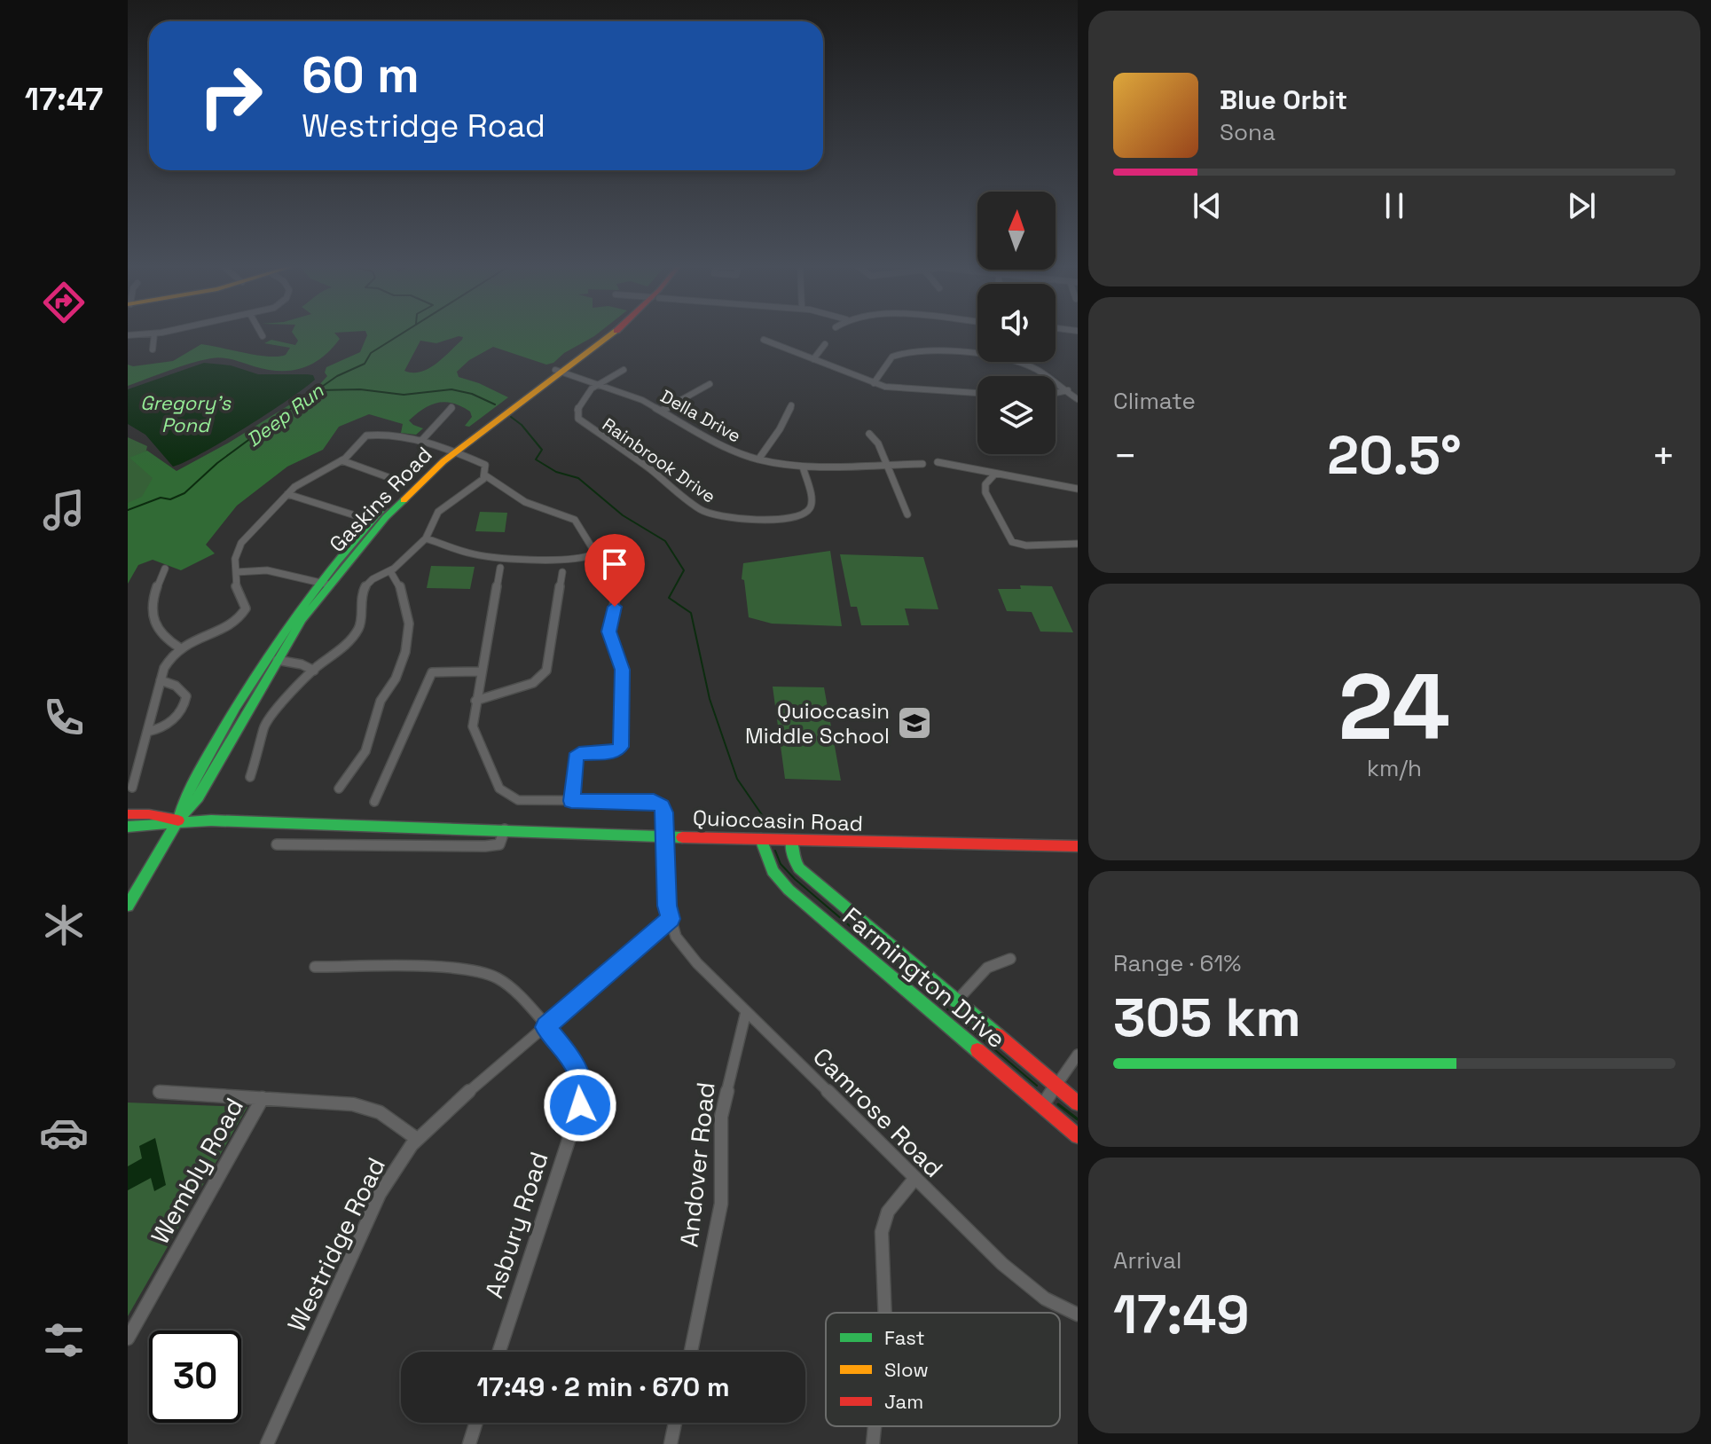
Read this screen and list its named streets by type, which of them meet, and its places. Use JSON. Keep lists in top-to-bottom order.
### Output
{
  "streets": {
    "main road": ["Gaskins Road", "Quioccasin Road", "Farmington Drive"],
    "street": [
      "Della Drive",
      "Rainbrook Drive",
      "Camrose Road",
      "Andover Road",
      "Wembly Road",
      "Asbury Road",
      "Westridge Road"
    ]
  },
  "crossings": [
    ["Della Drive", "Rainbrook Drive"],
    ["Della Drive", "Gaskins Road"],
    ["Gaskins Road", "Quioccasin Road"],
    ["Quioccasin Road", "Farmington Drive"],
    ["Camrose Road", "Andover Road"],
    ["Camrose Road", "Westridge Road"],
    ["Asbury Road", "Westridge Road"]
  ],
  "water": ["Gregory's Pond", "Deep Run"],
  "places": {
    "school or university": ["Quioccasin Middle School"]
  },
  "legend": ["Fast", "Slow", "Jam"],
  "north": "top",
  "page": {
    "tabs": "17:47",
    "turn": ["60 m", "Westridge Road"],
    "song": ["Blue Orbit", "Sona"],
    "tile": [
      "Climate",
      ["24", "km/h"],
      ["Range · 61%", "305 km"],
      ["Arrival", "17:49"]
    ],
    "heat": ["−", "20.5°", "+"],
    "limit": "30",
    "trip": "17:49 · 2 min · 670 m"
  }
}
